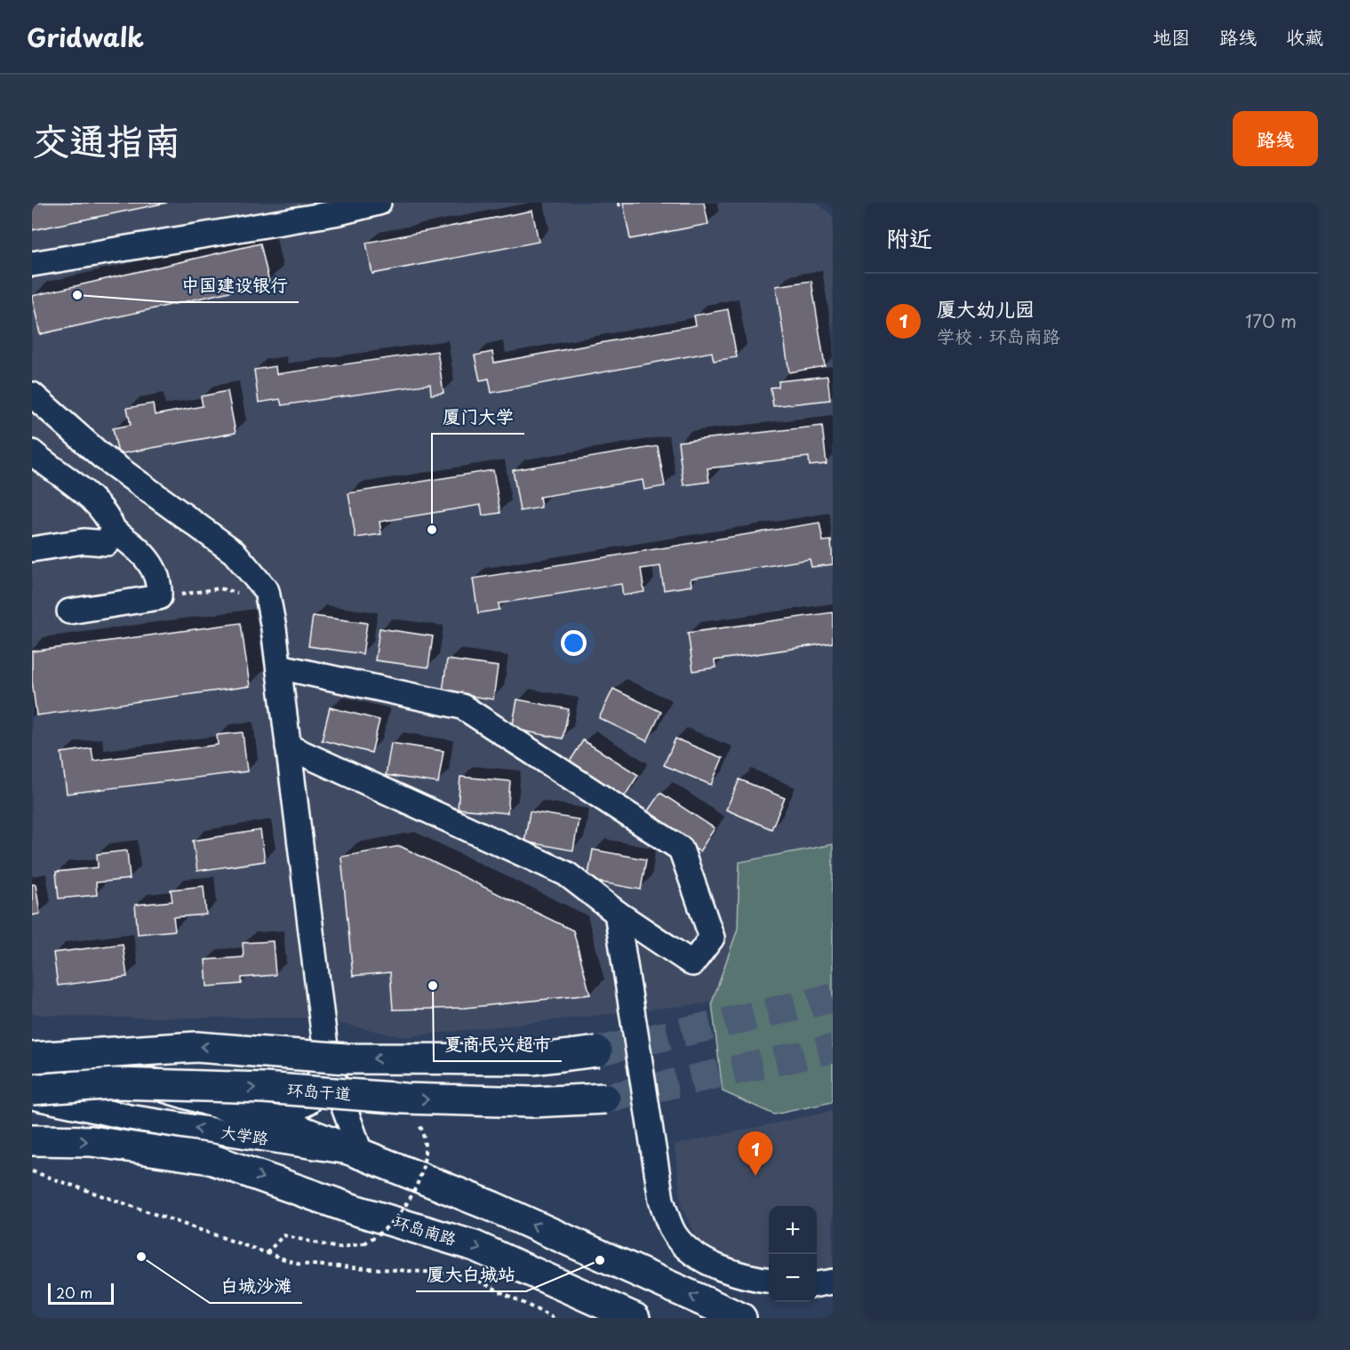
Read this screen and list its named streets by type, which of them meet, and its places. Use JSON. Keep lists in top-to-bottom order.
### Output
{
  "streets": {
    "main road": ["环岛干道", "环岛南路"],
    "street": ["大学路"]
  },
  "crossings": [
    ["大学路", "环岛南路"]
  ],
  "places": [
    "中国建设银行",
    "厦门大学",
    "夏商民兴超市",
    "白城沙滩",
    "厦大白城站"
  ],
  "scale_bar": "20 m",
  "page": {
    "header": "Gridwalk",
    "nav": ["地图", "路线", "收藏"],
    "title": "交通指南",
    "buttons": "路线",
    "heading": "附近",
    "list": [
      {
        "mark": "1",
        "name": "厦大幼儿园",
        "note": "学校 · 环岛南路",
        "value": "170 m"
      }
    ],
    "pins": "1",
    "map_buttons": ["+", "−"],
    "scale": "20 m"
  }
}
